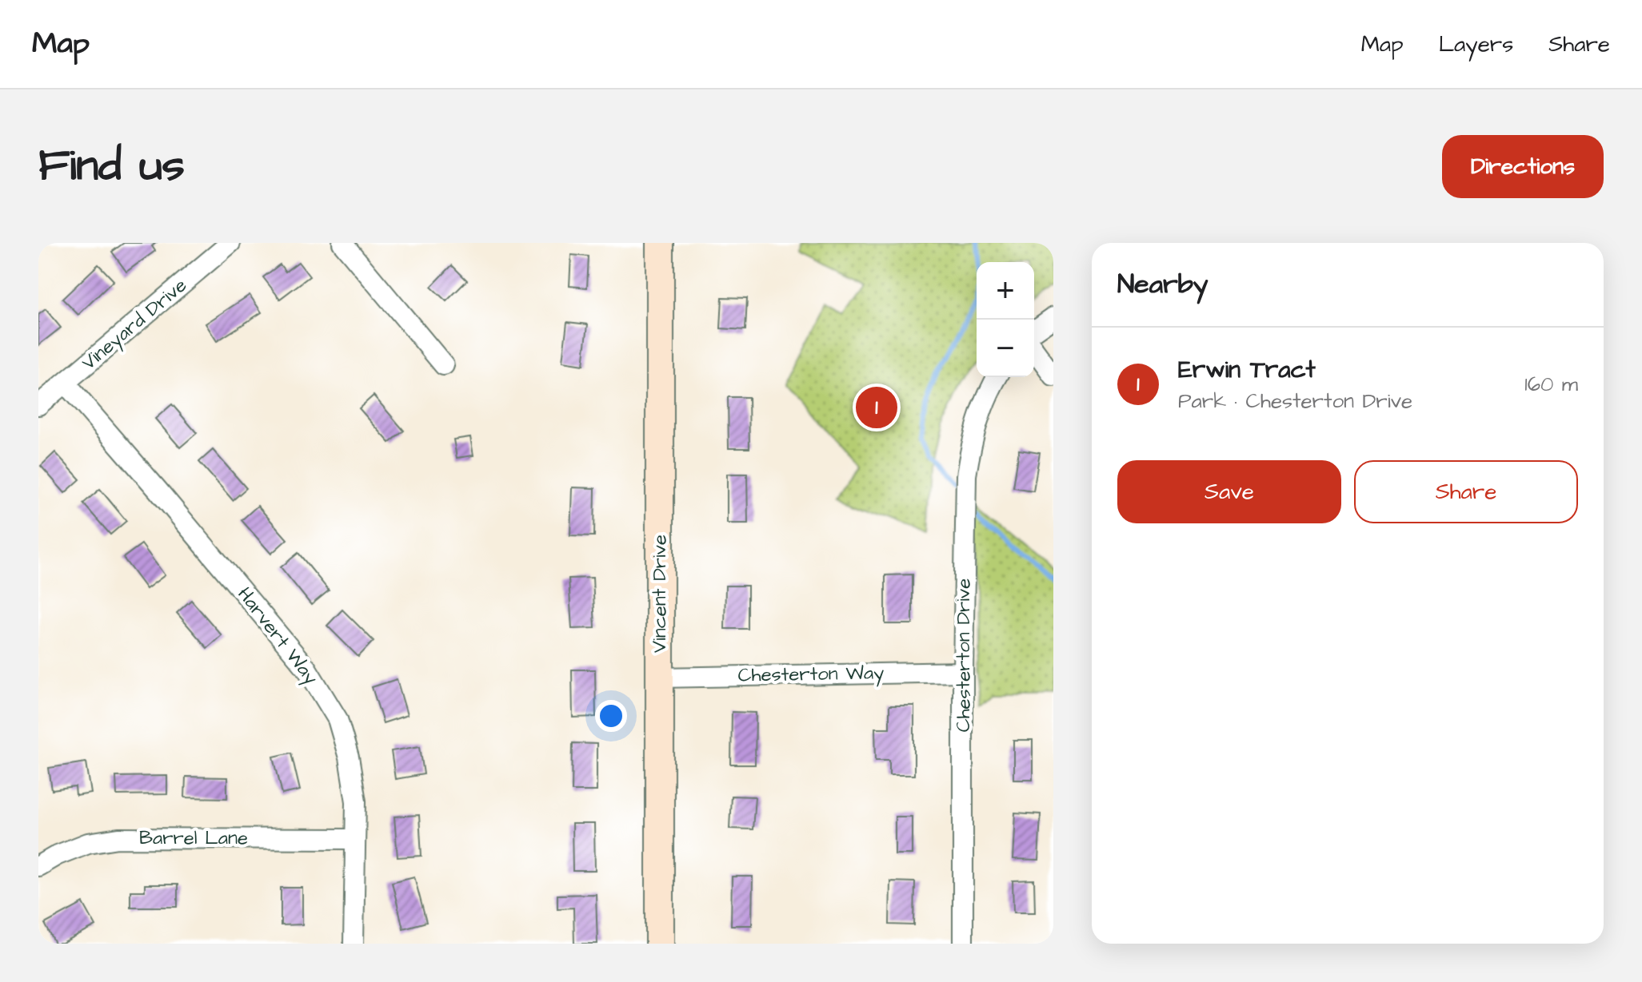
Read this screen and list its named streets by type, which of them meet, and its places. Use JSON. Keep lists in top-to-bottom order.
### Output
{
  "streets": {
    "street": [
      "Vineyard Drive",
      "Vincent Drive",
      "Harvert Way",
      "Chesterton Drive",
      "Chesterton Way",
      "Barrel Lane"
    ]
  },
  "crossings": [
    ["Vineyard Drive", "Harvert Way"],
    ["Vincent Drive", "Chesterton Way"],
    ["Harvert Way", "Barrel Lane"],
    ["Chesterton Drive", "Chesterton Way"]
  ],
  "page": {
    "header": "Map",
    "nav": ["Map", "Layers", "Share"],
    "title": "Find us",
    "buttons": [
      "Directions",
      ["Save", "Share"]
    ],
    "heading": "Nearby",
    "map_buttons": ["+", "−"],
    "list": [
      {
        "mark": "1",
        "name": "Erwin Tract",
        "note": "Park · Chesterton Drive",
        "value": "160 m"
      }
    ],
    "pins": "1"
  }
}
